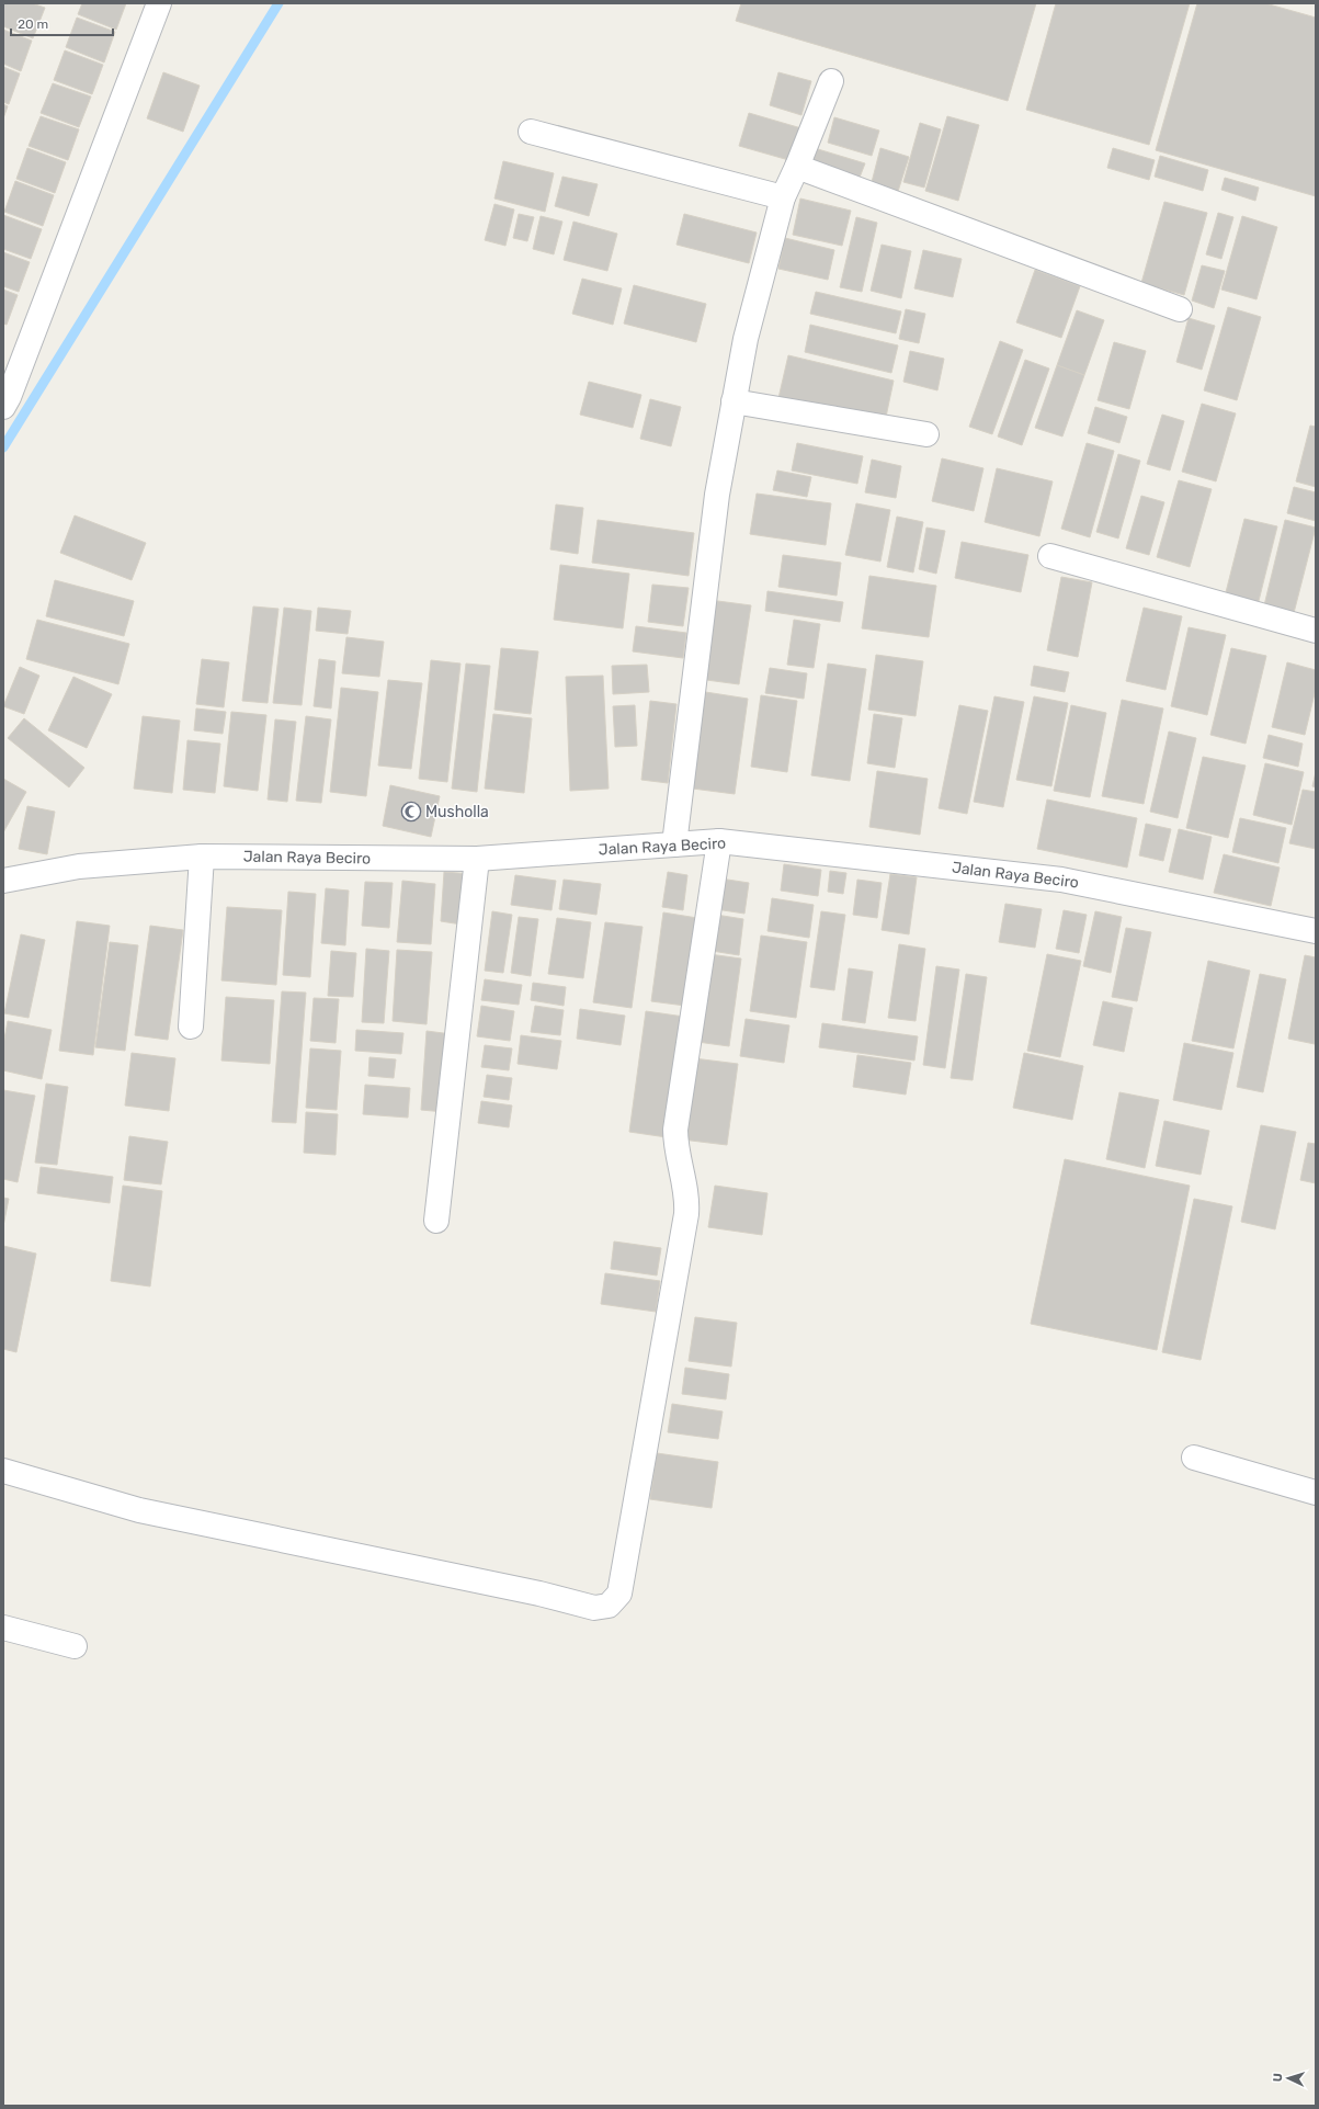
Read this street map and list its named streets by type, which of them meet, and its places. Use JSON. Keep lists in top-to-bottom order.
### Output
{
  "streets": {
    "street": ["Jalan Raya Beciro"]
  },
  "places": {
    "mosque": ["Musholla"]
  },
  "scale_bar": "20 m",
  "north": "left"
}
